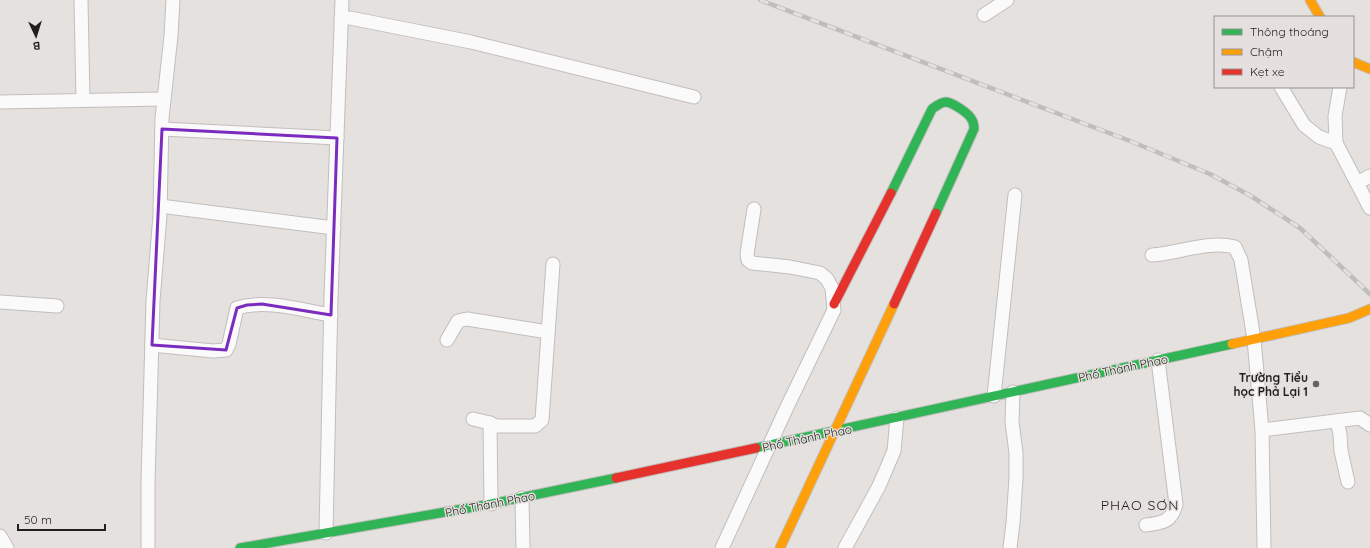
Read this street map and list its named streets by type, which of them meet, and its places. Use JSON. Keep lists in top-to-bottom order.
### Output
{
  "streets": {
    "street": ["Phố Thành Phao"]
  },
  "districts": ["PHAO SƠN"],
  "places": ["Trường Tiểu học Phả Lại 1"],
  "legend": ["Thông thoáng", "Chậm", "Kẹt xe"],
  "scale_bar": "50 m",
  "north": "bottom"
}
